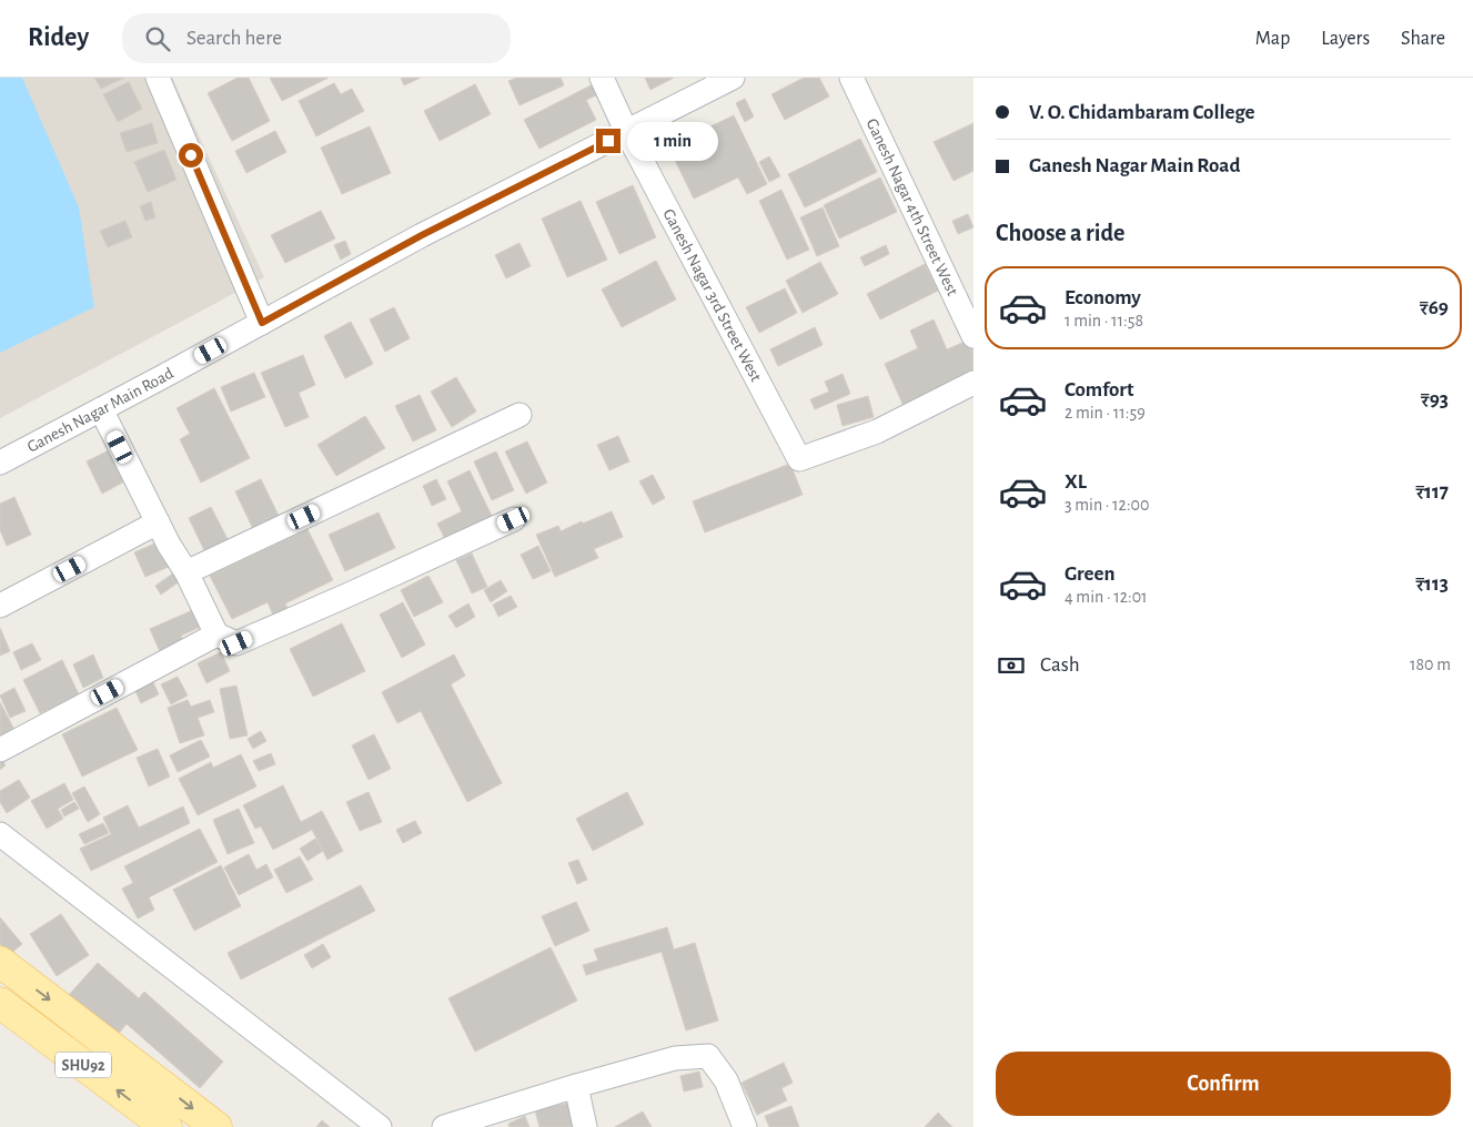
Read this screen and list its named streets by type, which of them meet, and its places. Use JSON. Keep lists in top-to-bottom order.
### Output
{
  "streets": {
    "main road": ["SHU92"],
    "street": ["Ganesh Nagar 4th Street West", "Ganesh Nagar 3rd Street West", "Ganesh Nagar Main Road"]
  },
  "crossings": [
    ["Ganesh Nagar 3rd Street West", "Ganesh Nagar Main Road"]
  ],
  "page": {
    "header": "Ridey",
    "search": "Search here",
    "nav": ["Map", "Layers", "Share"],
    "banner": ["V. O. Chidambaram College", "Ganesh Nagar Main Road"],
    "bubble": "1 min",
    "heading": "Choose a ride",
    "list": [
      {
        "name": "Economy",
        "note": "1 min · 11:58",
        "value": "₹69"
      },
      {
        "name": "Comfort",
        "note": "2 min · 11:59",
        "value": "₹93"
      },
      {
        "name": "XL",
        "note": "3 min · 12:00",
        "value": "₹117"
      },
      {
        "name": "Green",
        "note": "4 min · 12:01",
        "value": "₹113"
      }
    ],
    "pay": ["Cash", "180 m"],
    "buttons": "Confirm"
  }
}
